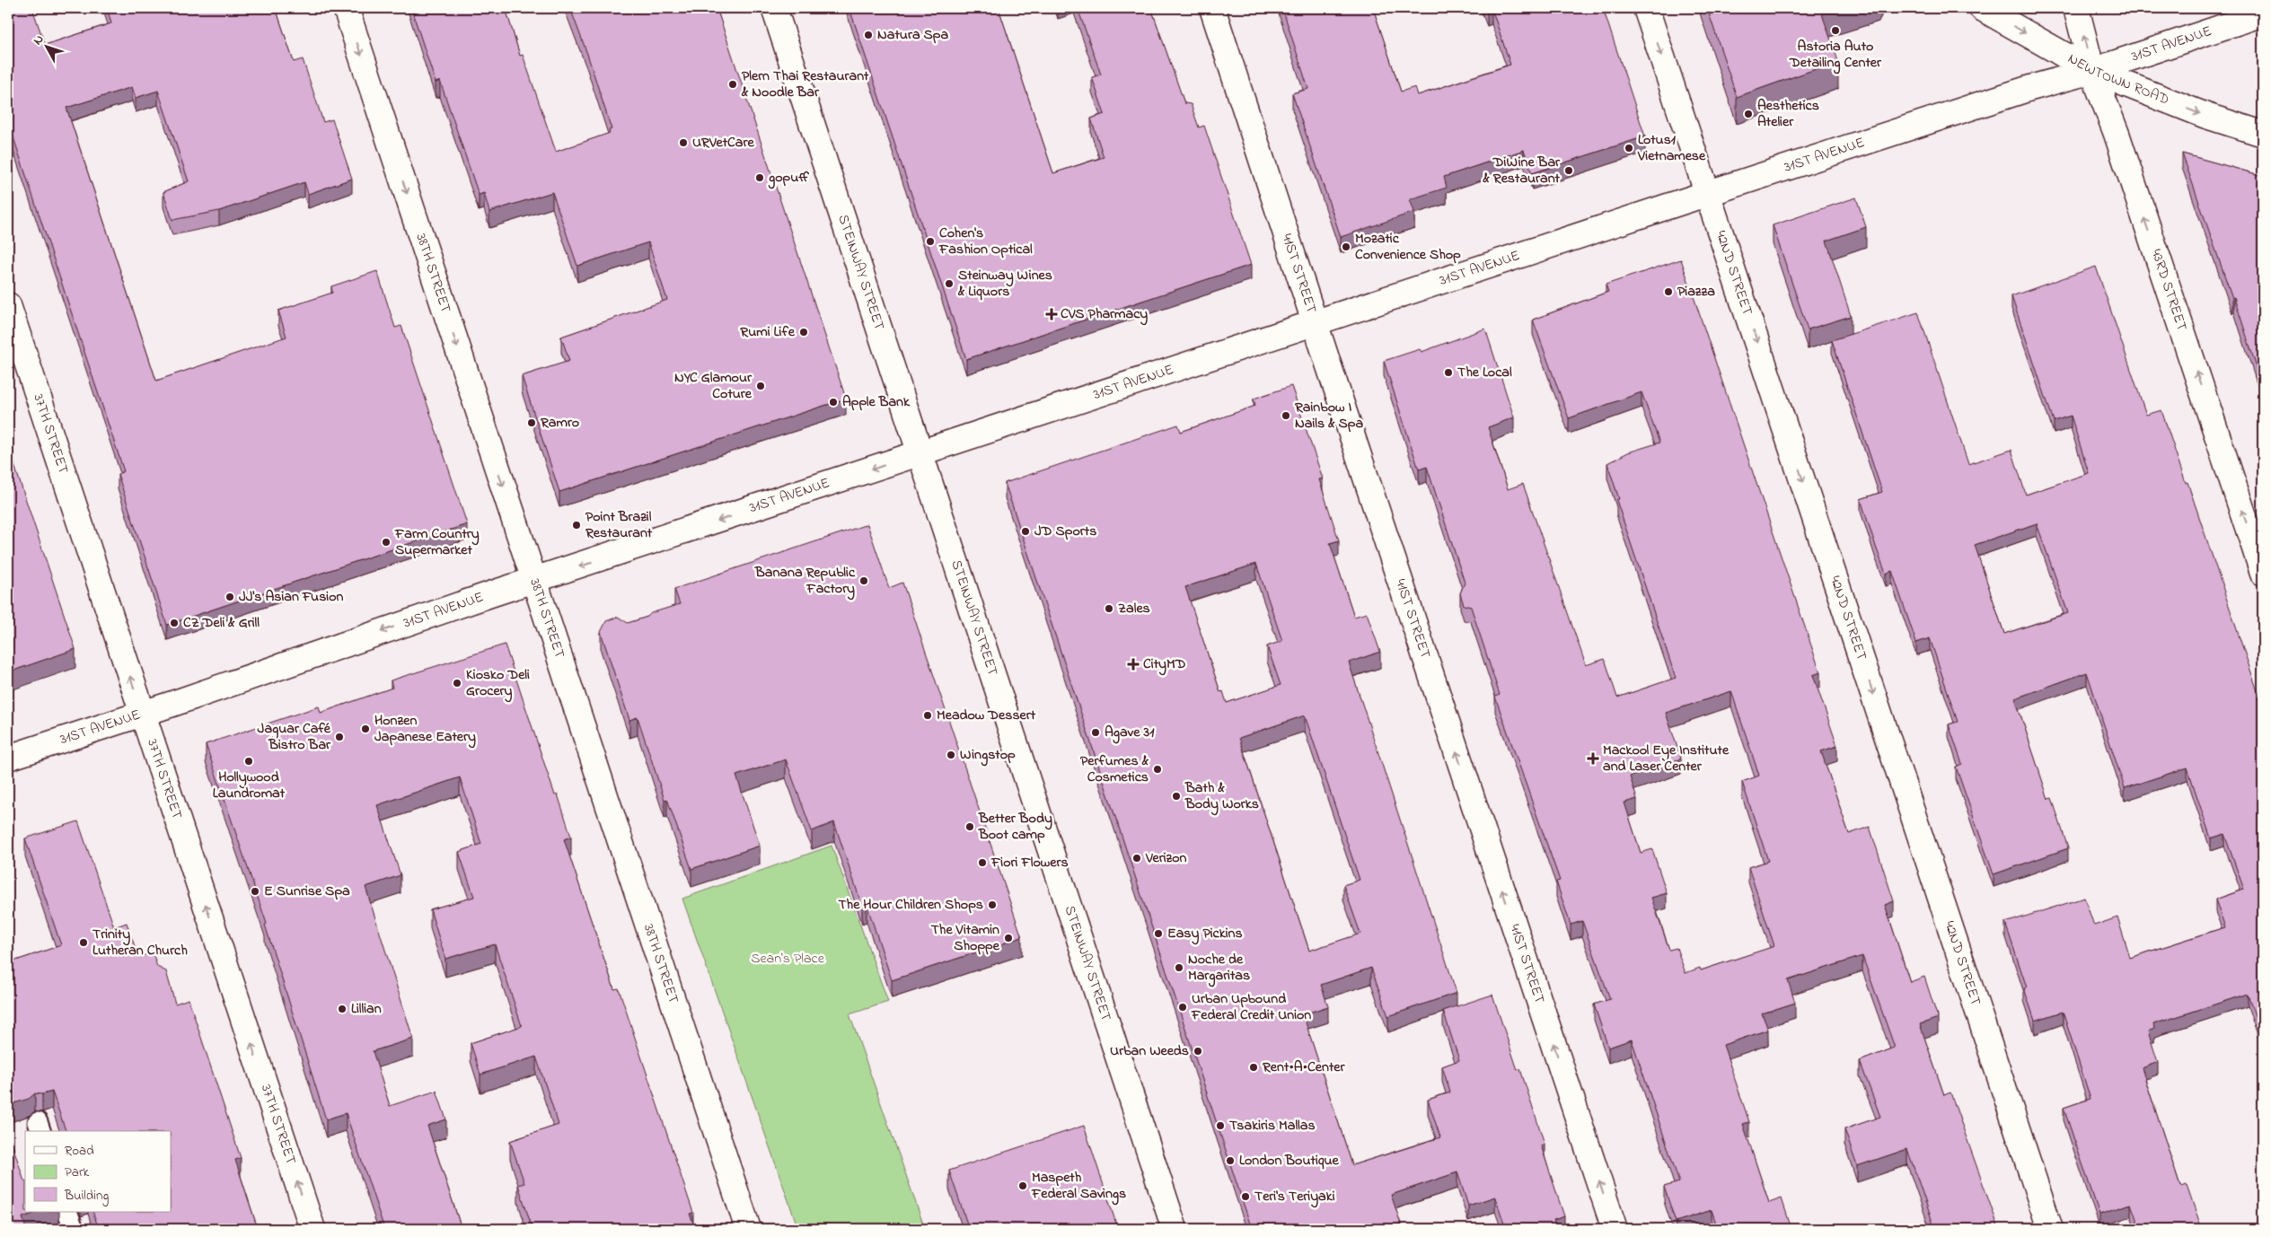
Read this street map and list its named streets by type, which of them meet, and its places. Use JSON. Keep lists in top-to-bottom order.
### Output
{
  "streets": {
    "street": [
      "31ST AVENUE",
      "NEWTOWN ROAD",
      "38TH STREET",
      "41ST STREET",
      "42ND STREET",
      "STEINWAY STREET",
      "43RD STREET",
      "37TH STREET"
    ]
  },
  "crossings": [
    ["31ST AVENUE", "NEWTOWN ROAD"],
    ["31ST AVENUE", "38TH STREET"],
    ["31ST AVENUE", "41ST STREET"],
    ["31ST AVENUE", "42ND STREET"],
    ["31ST AVENUE", "STEINWAY STREET"],
    ["31ST AVENUE", "43RD STREET"],
    ["31ST AVENUE", "37TH STREET"],
    ["NEWTOWN ROAD", "43RD STREET"]
  ],
  "one_way": [
    "NEWTOWN ROAD",
    "38TH STREET",
    "41ST STREET",
    "42ND STREET",
    "43RD STREET",
    "37TH STREET"
  ],
  "parks": ["Sean's Place"],
  "places": {
    "other": [
      "Astoria Auto Detailing Center",
      "Natura Spa",
      "Plern Thai Restaurant & Noodle Bar",
      "Aesthetics Atelier",
      "URVetCare",
      "Lotus1 Vietnamese",
      "DiWine Bar & Restaurant",
      "gopuff",
      "Cohen's Fashion Optical",
      "Mozatic Convenience Shop",
      "Steinway Wines & Liquors",
      "Piazza",
      "Rumi Life",
      "The Local",
      "NYC Glamour Coture",
      "Apple Bank",
      "Rainbow I Nails & Spa",
      "Ramro",
      "Point Brazil Restaurant",
      "JD Sports",
      "Farm Country Supermarket",
      "Banana Republic Factory",
      "JJ's Asian Fusion",
      "Zales",
      "CZ Deli & Grill",
      "Kiosko Deli Grocery",
      "Meadow Dessert",
      "Honzen Japanese Eatery",
      "Agave 31",
      "Jaguar Café Bistro Bar",
      "Wingstop",
      "Hollywood Laundromat",
      "Perfumes & Cosmetics",
      "Bath & Body Works",
      "Better Body Boot camp",
      "Verizon",
      "Fiori Flowers",
      "E Sunrise Spa",
      "The Hour Children Shops",
      "Easy Pickins",
      "The Vitamin Shoppe",
      "Trinity Lutheran Church",
      "Noche de Margaritas",
      "Urban Upbound Federal Credit Union",
      "Lillian",
      "Urban Weeds",
      "Rent•A•Center",
      "Tsakiris Mallas",
      "London Boutique",
      "Maspeth Federal Savings",
      "Teri's Teriyaki"
    ],
    "health": ["CVS Pharmacy", "CityMD", "Mackool Eye Institute and Laser Center"]
  },
  "legend": ["Road", "Park", "Building"],
  "north": "top left"
}
